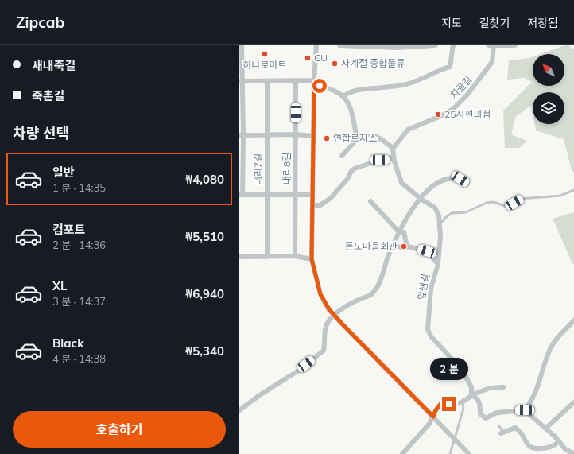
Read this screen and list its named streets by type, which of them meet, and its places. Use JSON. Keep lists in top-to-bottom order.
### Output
{
  "streets": {
    "street": [
      "차골길",
      "내리8길",
      "내리7길",
      "앞샘길"
    ]
  },
  "crossings": [
    ["차골길", "앞샘길"]
  ],
  "places": [
    "하나로마트",
    "CU",
    "사계절 종합물류",
    "25시편의점",
    "연합로지스",
    "돈도마을회관"
  ],
  "north": "top left",
  "page": {
    "header": "Zipcab",
    "nav": ["지도", "길찾기", "저장됨"],
    "banner": ["새내죽길", "죽촌길"],
    "heading": "차량 선택",
    "list": [
      {
        "name": "일반",
        "note": "1 분 · 14:35",
        "value": "₩4,080"
      },
      {
        "name": "컴포트",
        "note": "2 분 · 14:36",
        "value": "₩5,510"
      },
      {
        "name": "XL",
        "note": "3 분 · 14:37",
        "value": "₩6,940"
      },
      {
        "name": "Black",
        "note": "4 분 · 14:38",
        "value": "₩5,340"
      }
    ],
    "bubble": "2 분",
    "buttons": "호출하기"
  }
}
